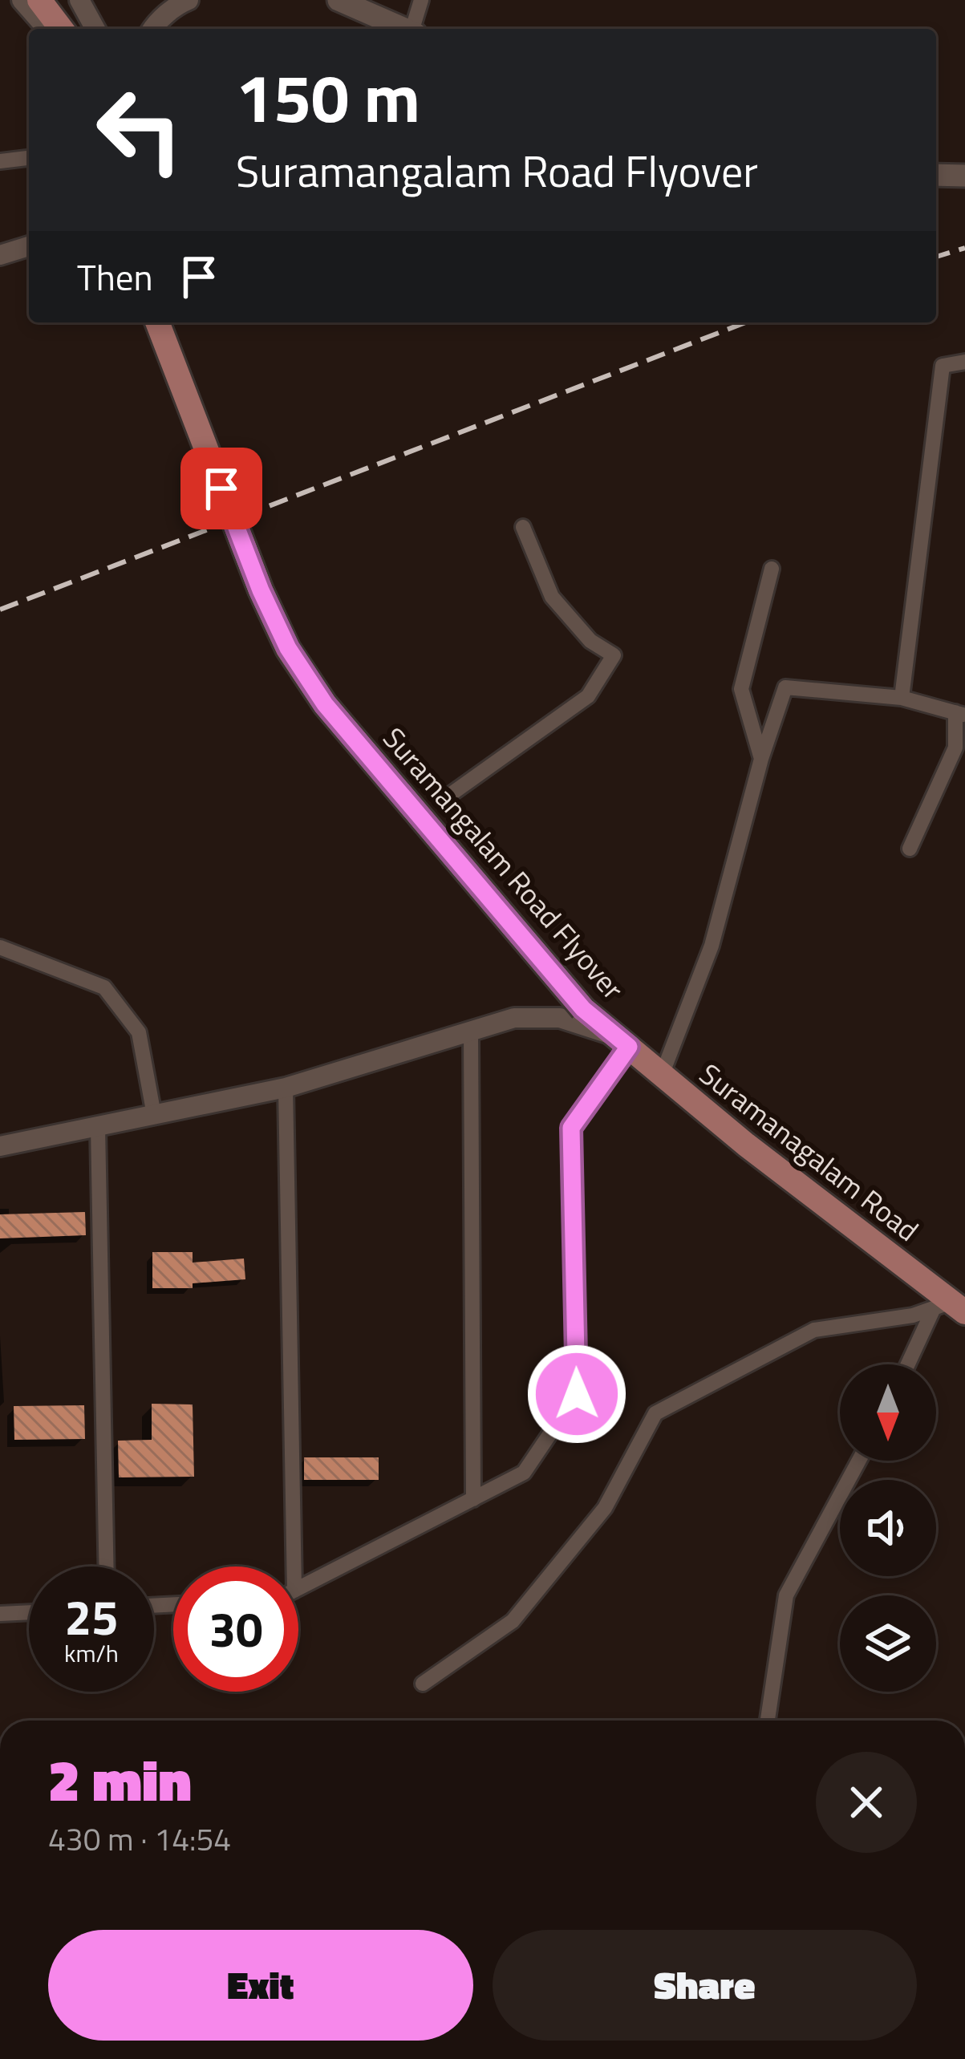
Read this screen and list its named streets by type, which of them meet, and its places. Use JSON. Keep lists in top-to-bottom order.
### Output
{
  "streets": {
    "main road": ["Suramangalam Road Flyover", "Suramanagalam Road"]
  },
  "crossings": [
    ["Suramangalam Road Flyover", "Suramanagalam Road"]
  ],
  "north": "bottom",
  "page": {
    "turn": ["150 m", "Suramangalam Road Flyover"],
    "then": "Then",
    "speed": "25 km/h",
    "limit": "30",
    "heading": ["2 min", "430 m · 14:54"],
    "buttons": ["Exit", "Share"]
  }
}
